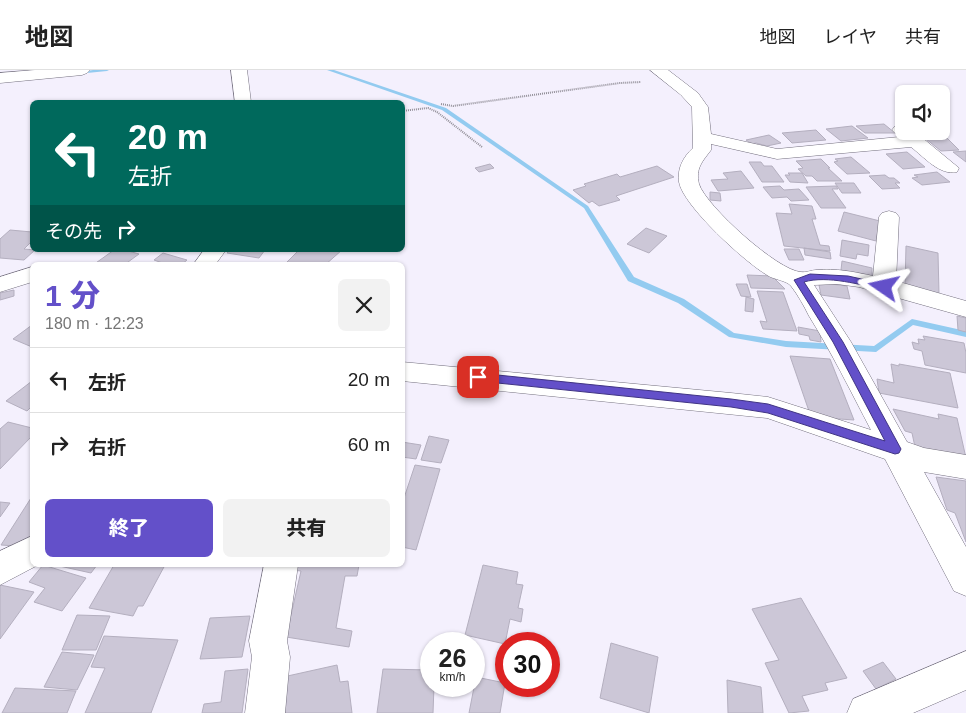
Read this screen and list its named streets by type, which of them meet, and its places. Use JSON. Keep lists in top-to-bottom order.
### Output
{
  "page": {
    "header": "地図",
    "nav": ["地図", "レイヤ", "共有"],
    "turn": ["20 m", "左折"],
    "then": "その先",
    "heading": ["1 分", "180 m · 12:23"],
    "list": [
      {
        "name": "左折",
        "value": "20 m"
      },
      {
        "name": "右折",
        "value": "60 m"
      }
    ],
    "buttons": ["終了", "共有"],
    "speed": "26 km/h",
    "limit": "30"
  }
}
